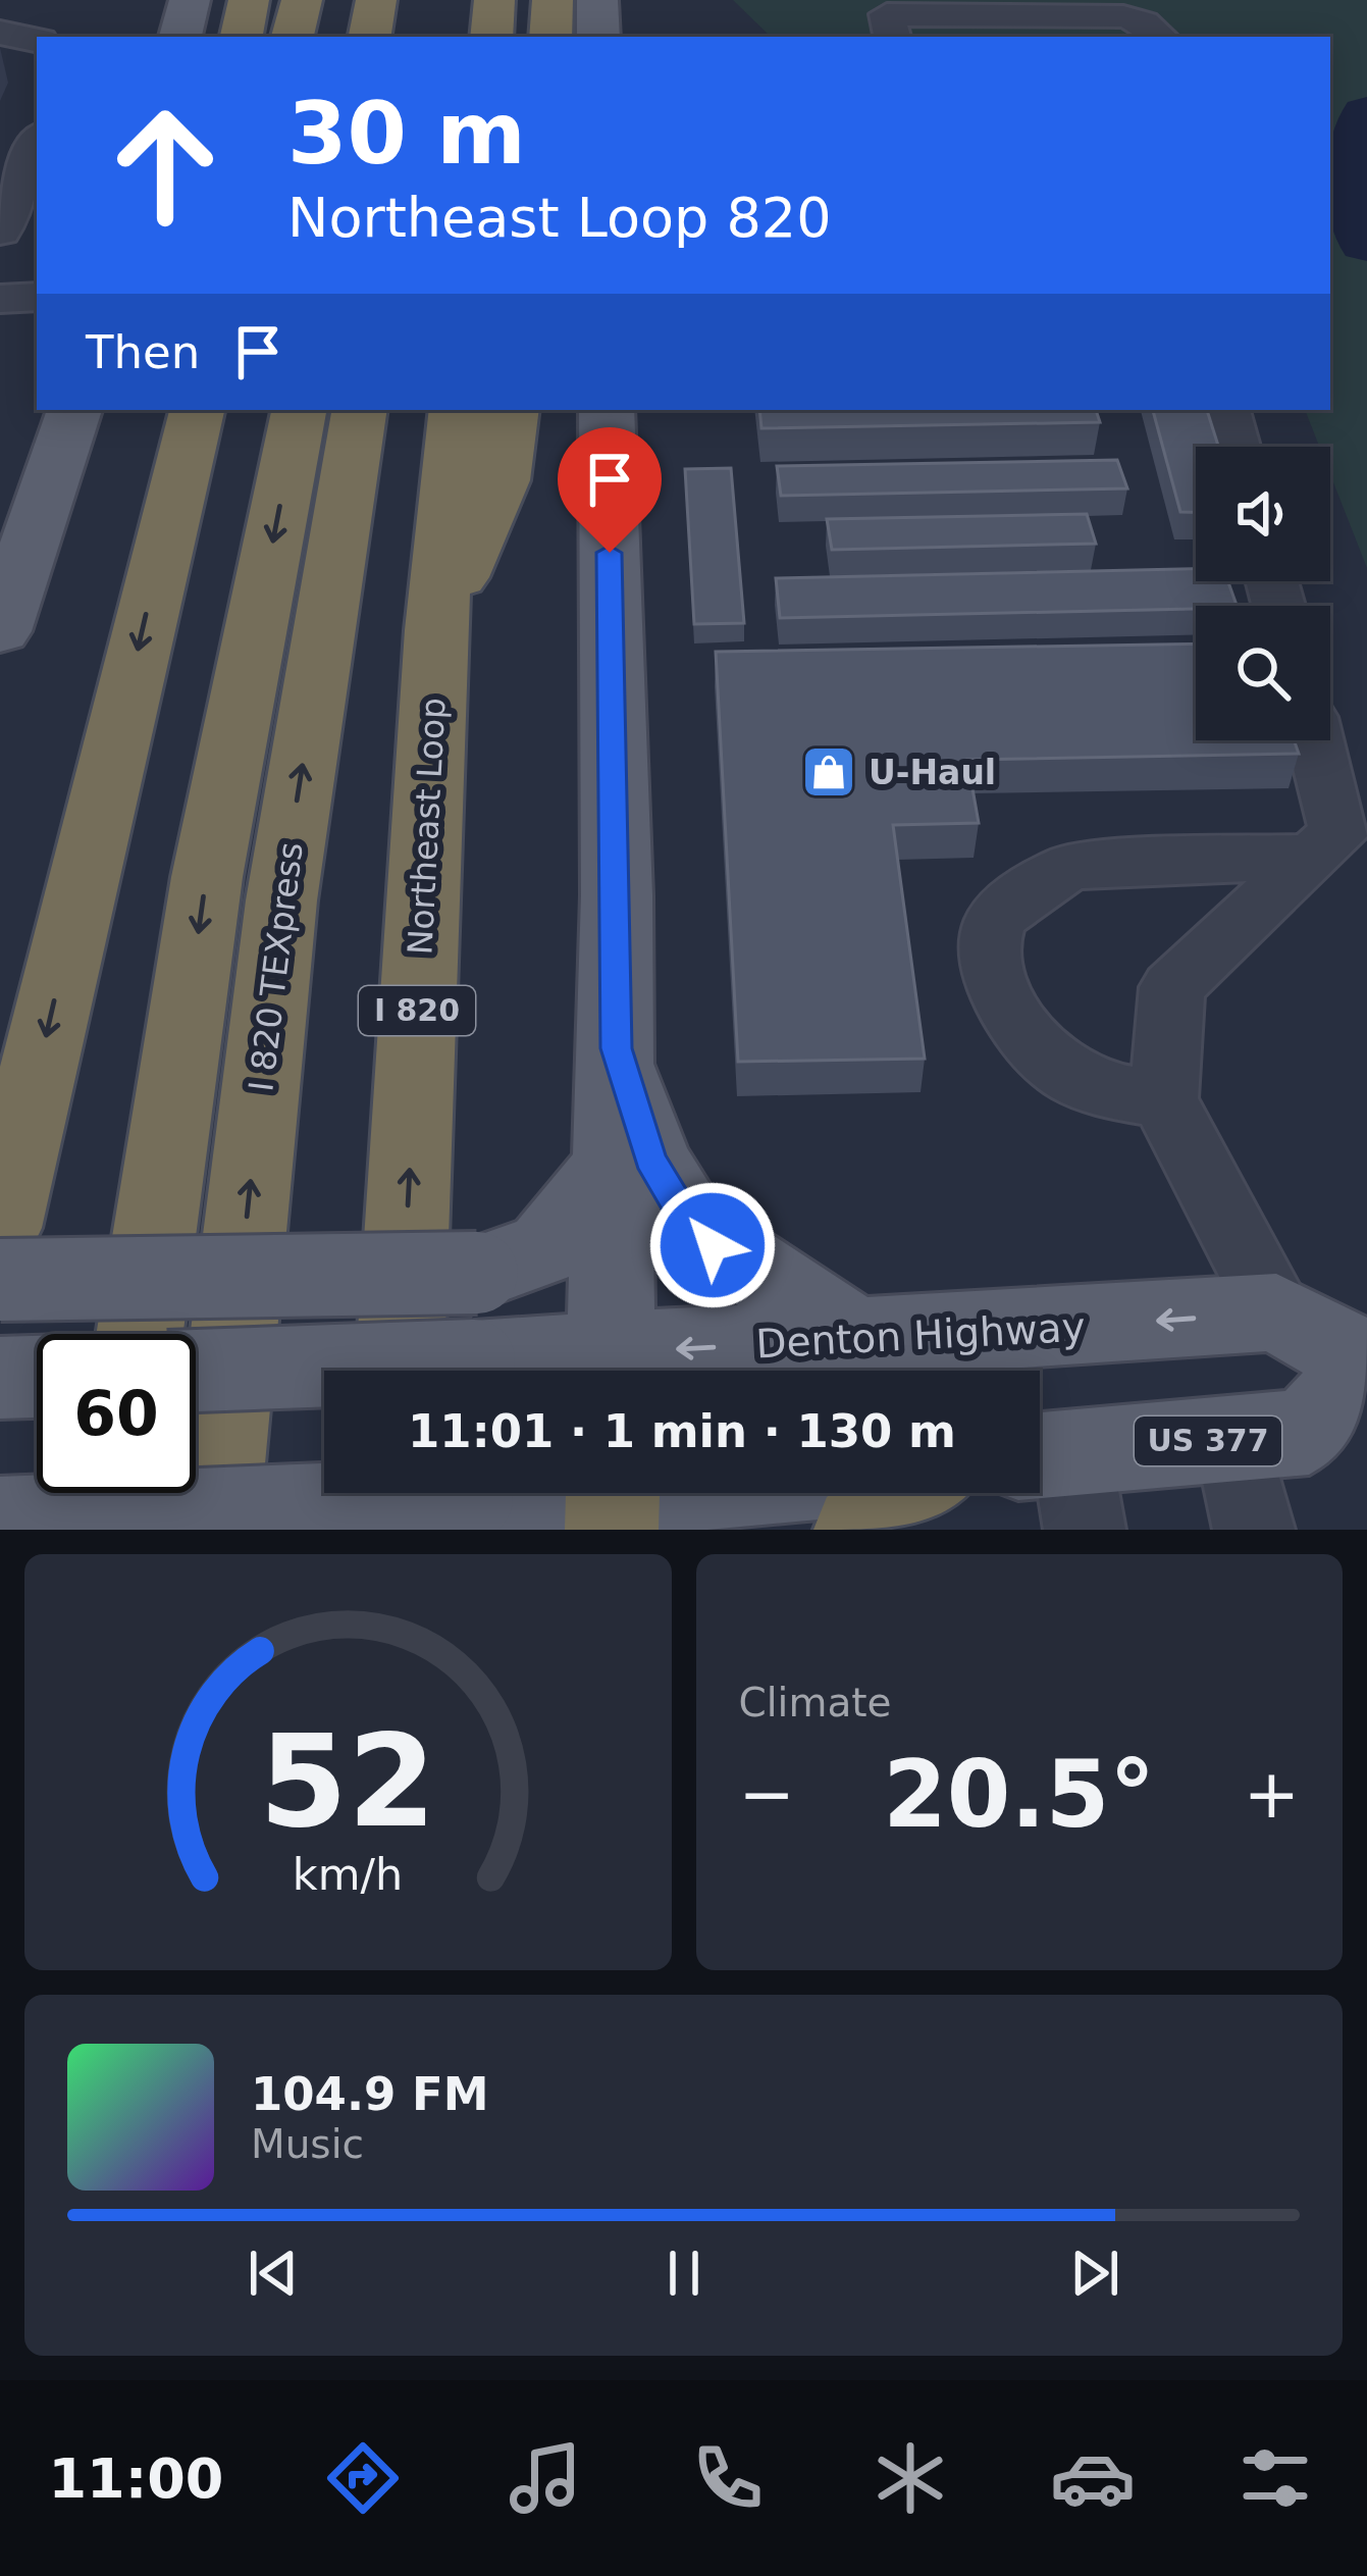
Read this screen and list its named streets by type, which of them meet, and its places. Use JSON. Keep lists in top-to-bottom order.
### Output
{
  "streets": {
    "highway": ["Northeast Loop", "I 820 TEXpress", "I 820"],
    "main road": ["Denton Highway", "US 377"]
  },
  "crossings": [
    ["Denton Highway", "US 377"]
  ],
  "places": {
    "shop": ["U-Haul"]
  },
  "page": {
    "turn": ["30 m", "Northeast Loop 820"],
    "then": "Then",
    "limit": "60",
    "trip": "11:01 · 1 min · 130 m",
    "tile": "Climate",
    "heat": ["−", "20.5°", "+"],
    "song": ["104.9 FM", "Music"],
    "tabs": "11:00",
    "gauge": ["52", "km/h"]
  }
}
